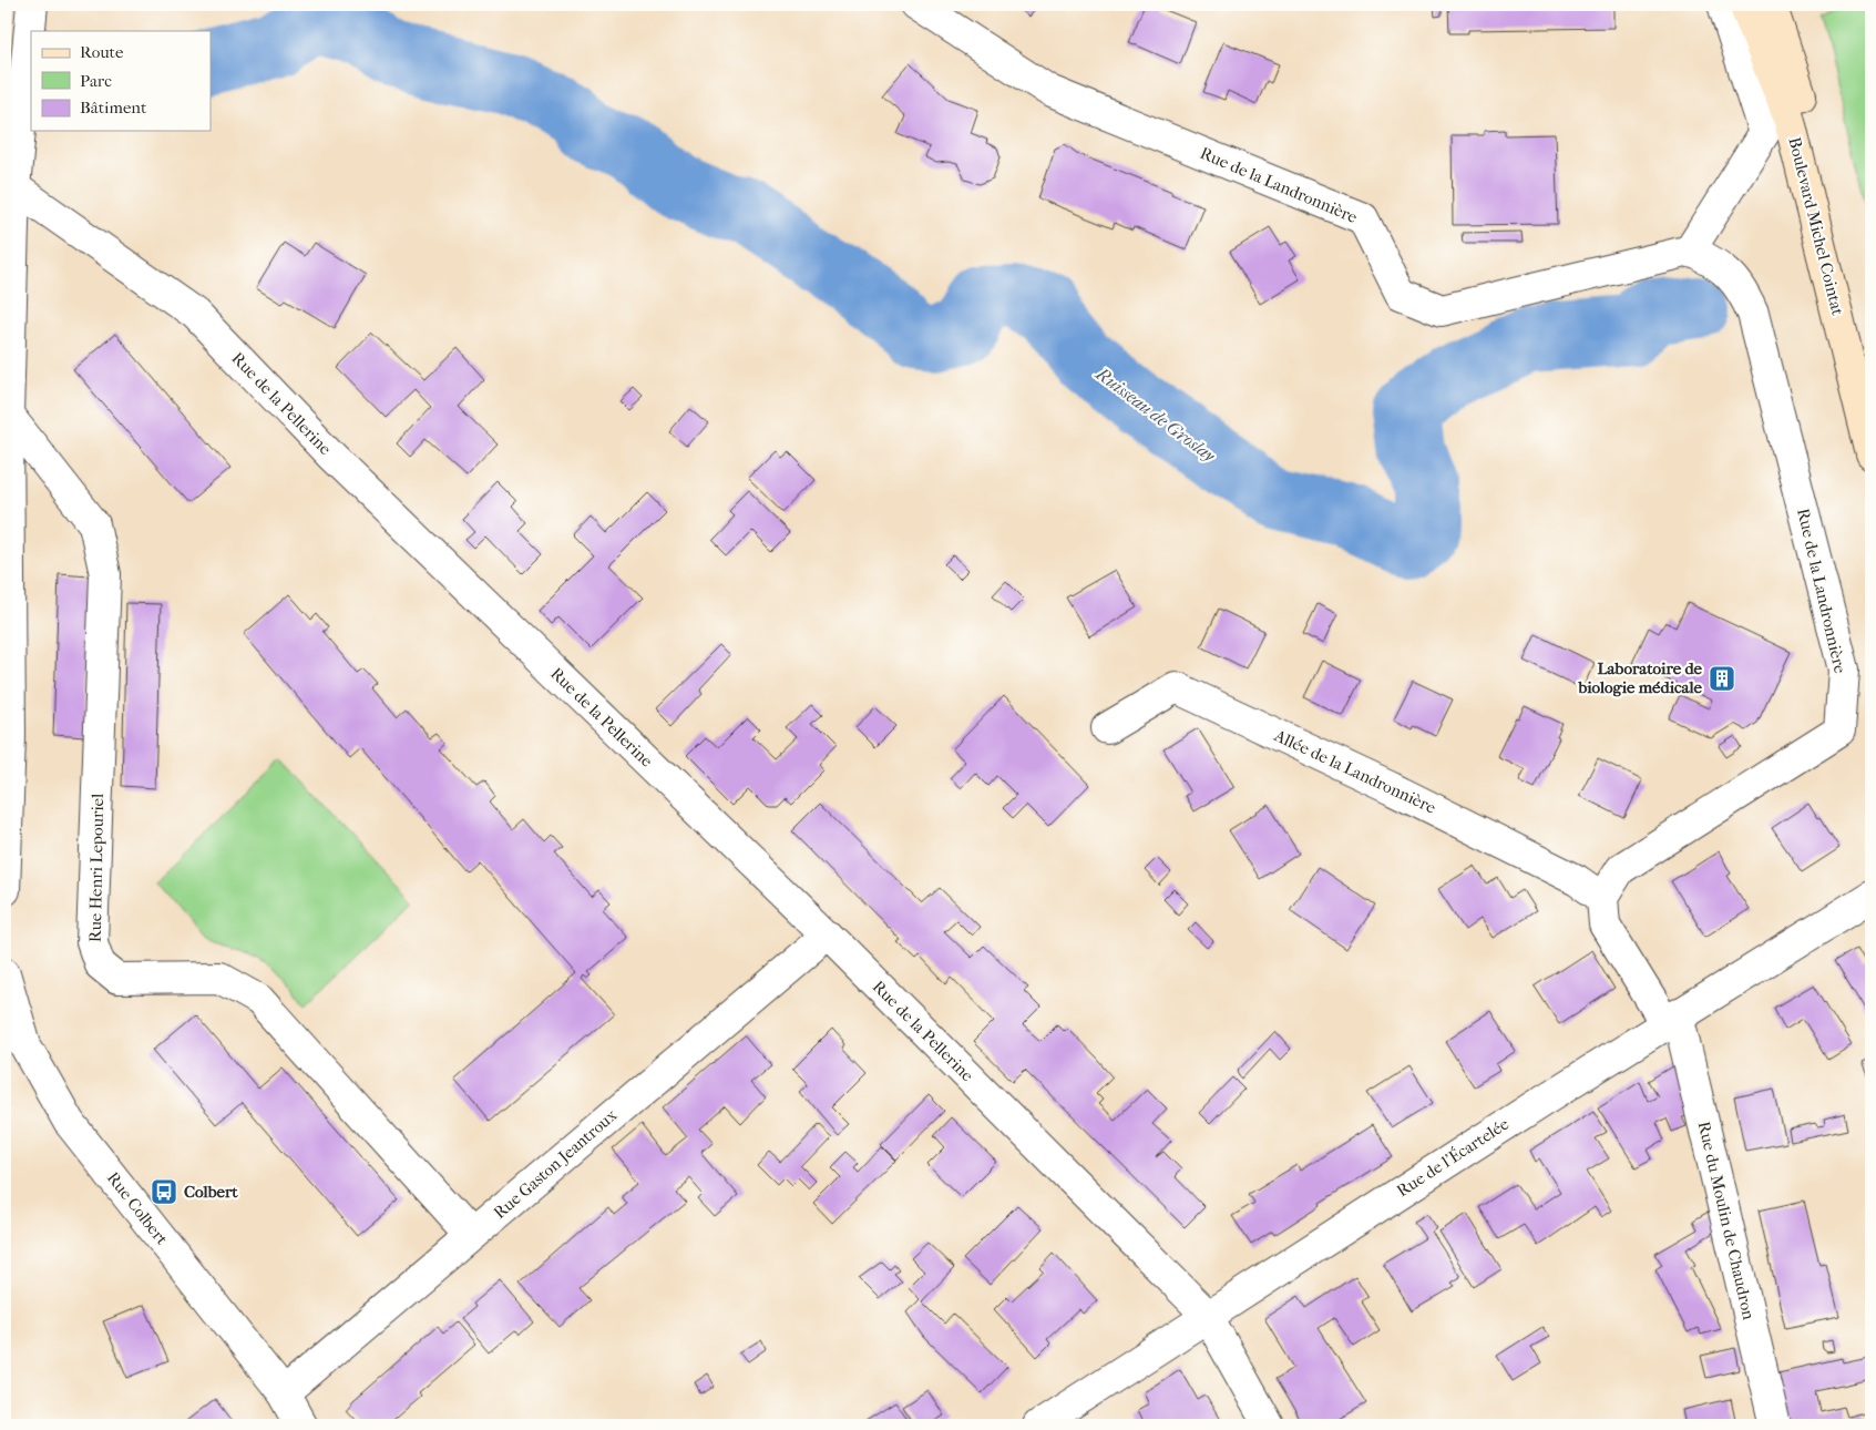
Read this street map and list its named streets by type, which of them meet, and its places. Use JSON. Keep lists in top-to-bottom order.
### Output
{
  "streets": {
    "main road": ["Boulevard Michel Cointat"],
    "street": [
      "Rue de la Landronnière",
      "Rue de la Pellerine",
      "Allée de la Landronnière",
      "Rue Henri Lepouriel",
      "Rue de l'Écartelée",
      "Rue Gaston Jeantroux",
      "Rue Colbert",
      "Rue du Moulin de Chaudron"
    ]
  },
  "crossings": [
    ["Rue de la Landronnière", "Allée de la Landronnière"],
    ["Rue de la Pellerine", "Rue de l'Écartelée"],
    ["Rue de la Pellerine", "Rue Gaston Jeantroux"],
    ["Rue Henri Lepouriel", "Rue Gaston Jeantroux"],
    ["Rue de l'Écartelée", "Rue du Moulin de Chaudron"],
    ["Rue Gaston Jeantroux", "Rue Colbert"]
  ],
  "water": ["Ruisseau de Groslay"],
  "places": {
    "building": ["Laboratoire de biologie médicale"],
    "bus stop": ["Colbert"]
  },
  "legend": ["Route", "Parc", "Bâtiment"]
}
